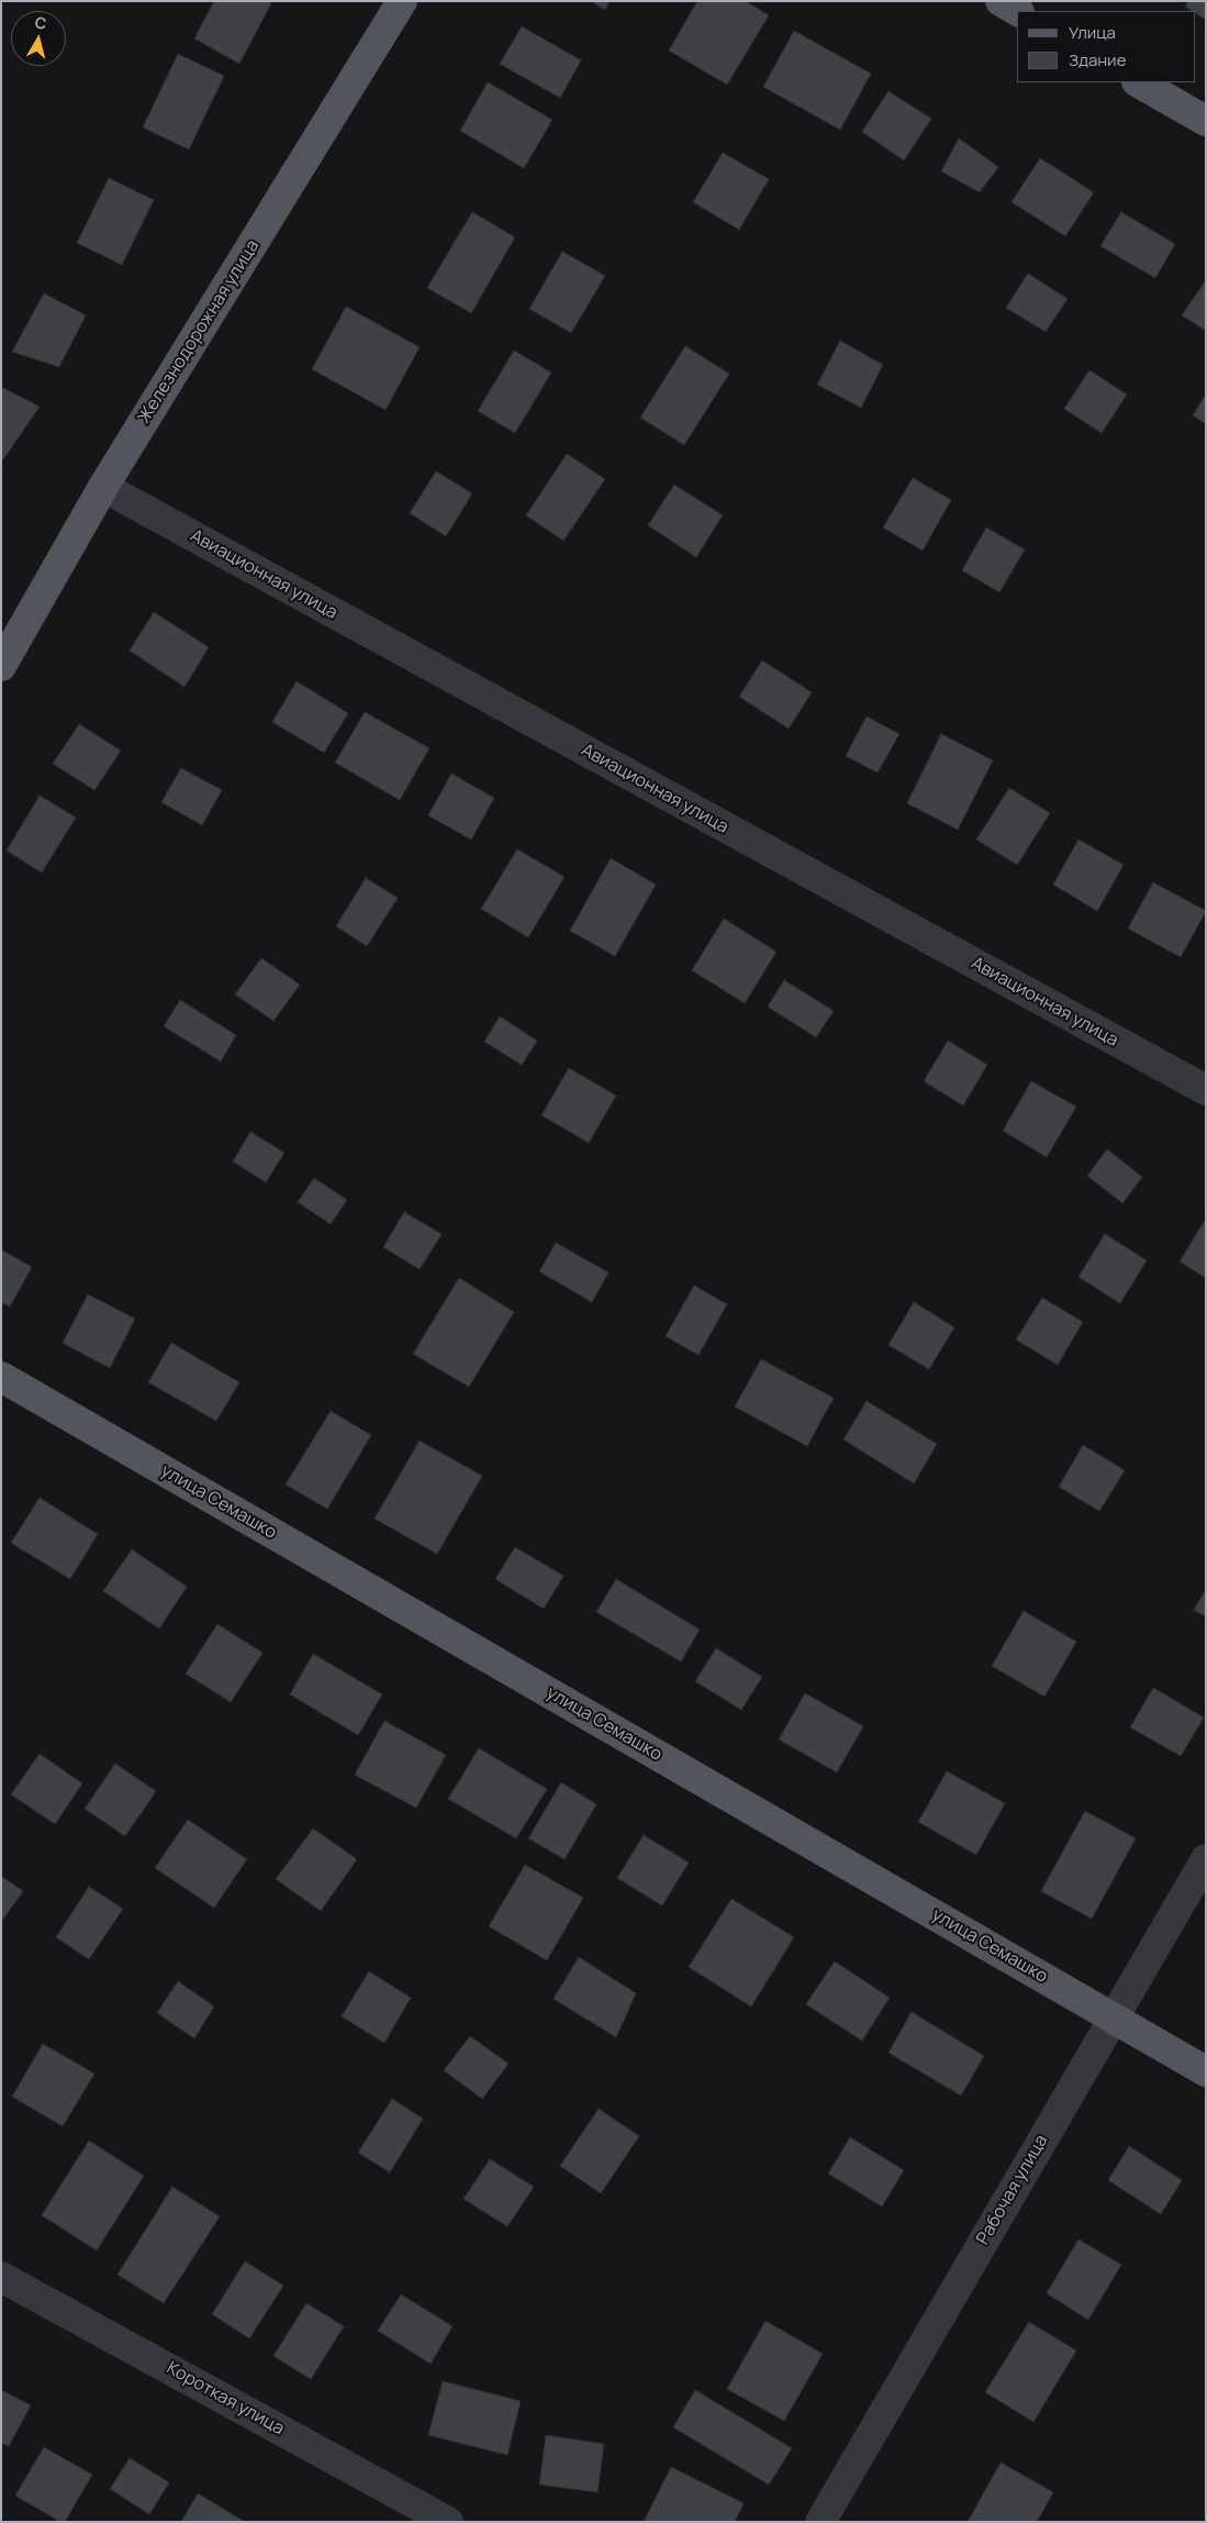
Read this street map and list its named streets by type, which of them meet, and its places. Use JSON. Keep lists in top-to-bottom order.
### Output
{
  "streets": {
    "main road": ["Железнодорожная улица", "улица Семашко"],
    "street": ["Авиационная улица", "Рабочая улица", "Короткая улица"]
  },
  "crossings": [
    ["Железнодорожная улица", "Авиационная улица"],
    ["улица Семашко", "Рабочая улица"]
  ],
  "legend": ["Улица", "Здание"],
  "north": "top"
}
